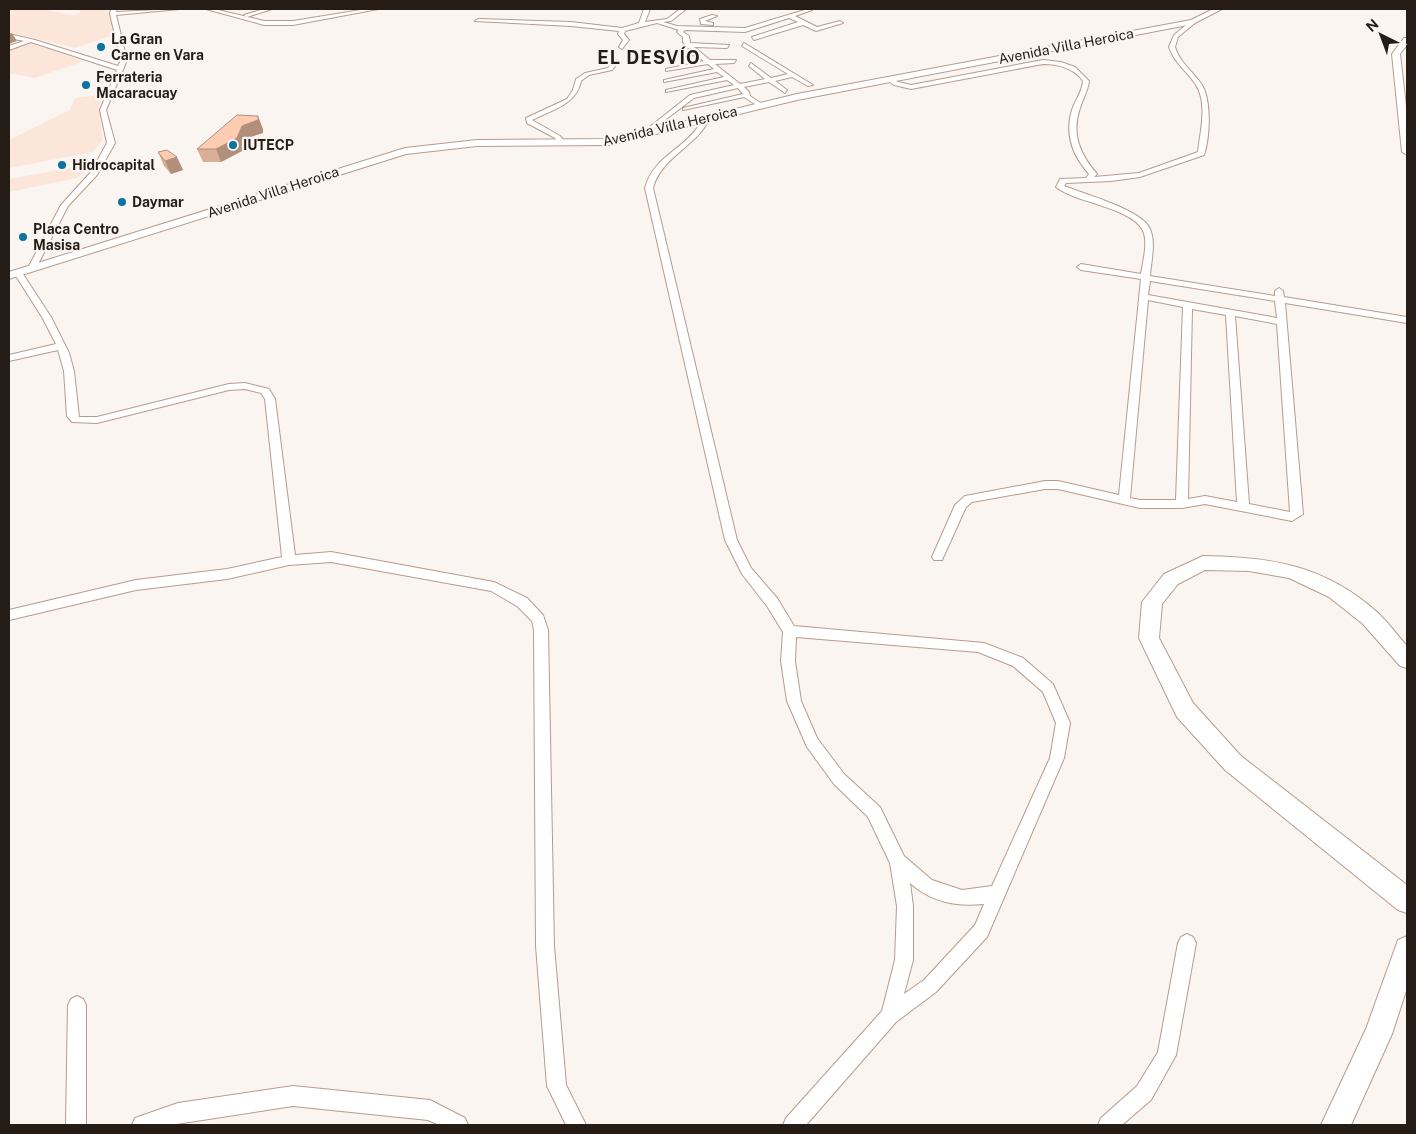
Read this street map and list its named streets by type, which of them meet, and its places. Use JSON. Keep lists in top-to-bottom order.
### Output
{
  "streets": {
    "main road": ["Avenida Villa Heroica"]
  },
  "districts": ["EL DESVÍO"],
  "places": [
    "La Gran Carne en Vara",
    "Ferrateria Macaracuay",
    "IUTECP",
    "Hidrocapital",
    "Daymar",
    "Placa Centro Masisa"
  ],
  "north": "top left"
}
